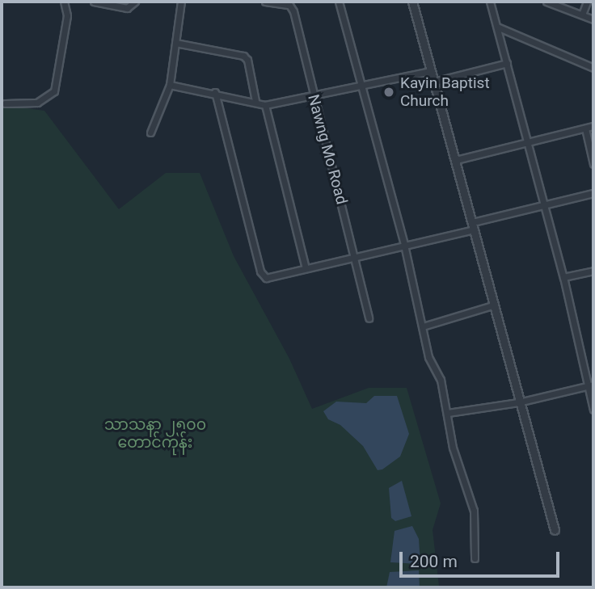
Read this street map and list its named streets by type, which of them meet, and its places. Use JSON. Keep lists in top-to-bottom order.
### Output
{
  "streets": {
    "street": ["Nawng Mo Road"]
  },
  "parks": ["သာသနာ ၂၅၀၀ တောင်ကုန်း"],
  "places": ["Kayin Baptist Church"],
  "scale_bar": "200 m"
}
